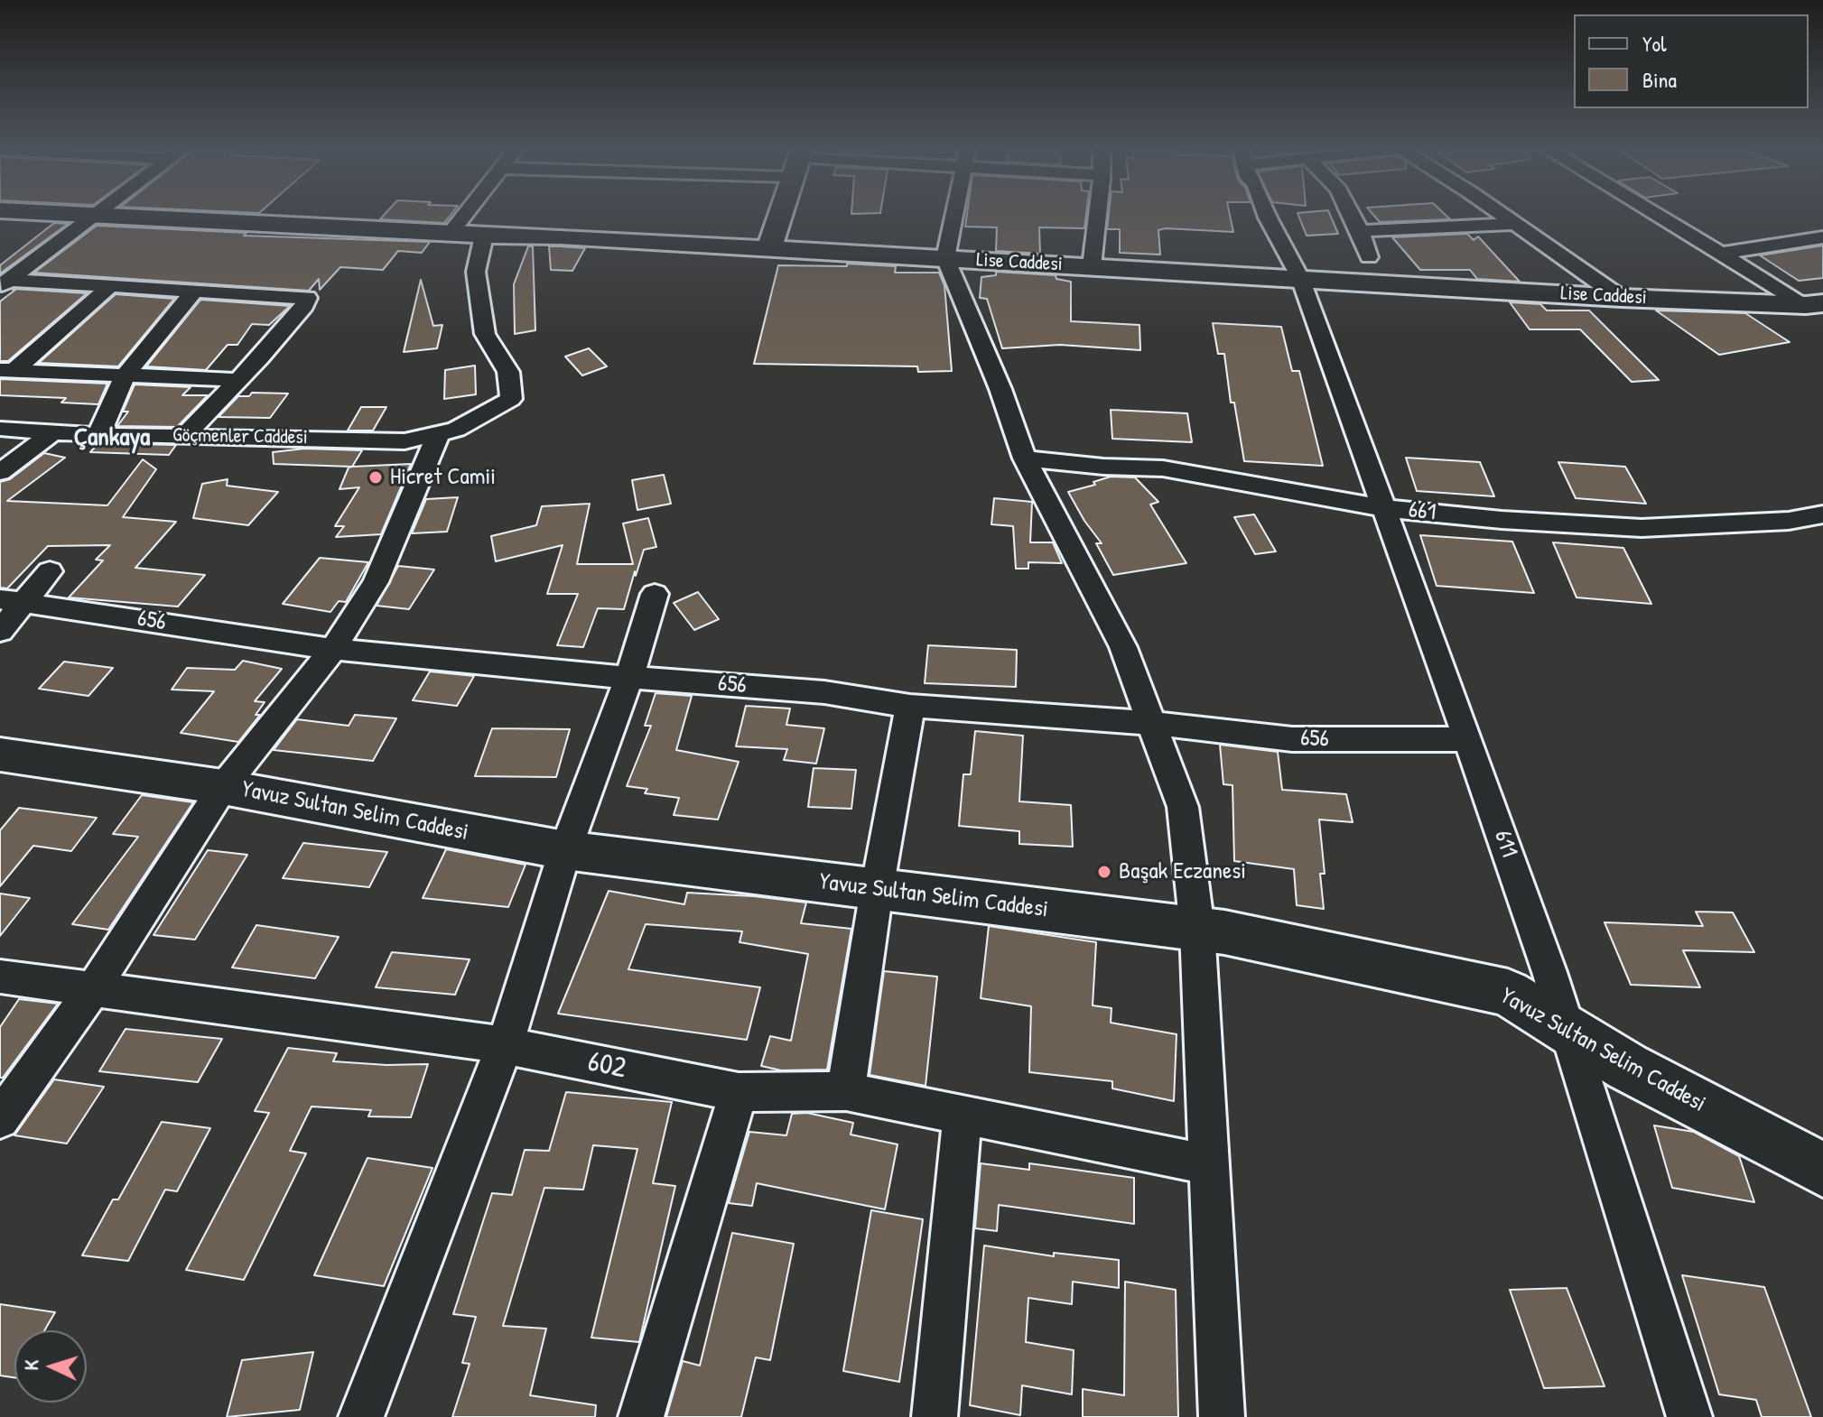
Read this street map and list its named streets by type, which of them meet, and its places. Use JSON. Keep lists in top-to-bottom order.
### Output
{
  "streets": {
    "street": [
      "Lise Caddesi",
      "Göçmenler Caddesi",
      "661",
      "656",
      "Yavuz Sultan Selim Caddesi",
      "611",
      "602"
    ]
  },
  "crossings": [
    ["Lise Caddesi", "Göçmenler Caddesi"],
    ["Lise Caddesi", "611"],
    ["661", "611"],
    ["656", "611"],
    ["Yavuz Sultan Selim Caddesi", "611"]
  ],
  "districts": ["Çankaya"],
  "places": ["Hicret Camii", "Başak Eczanesi"],
  "legend": ["Yol", "Bina"],
  "north": "left"
}
